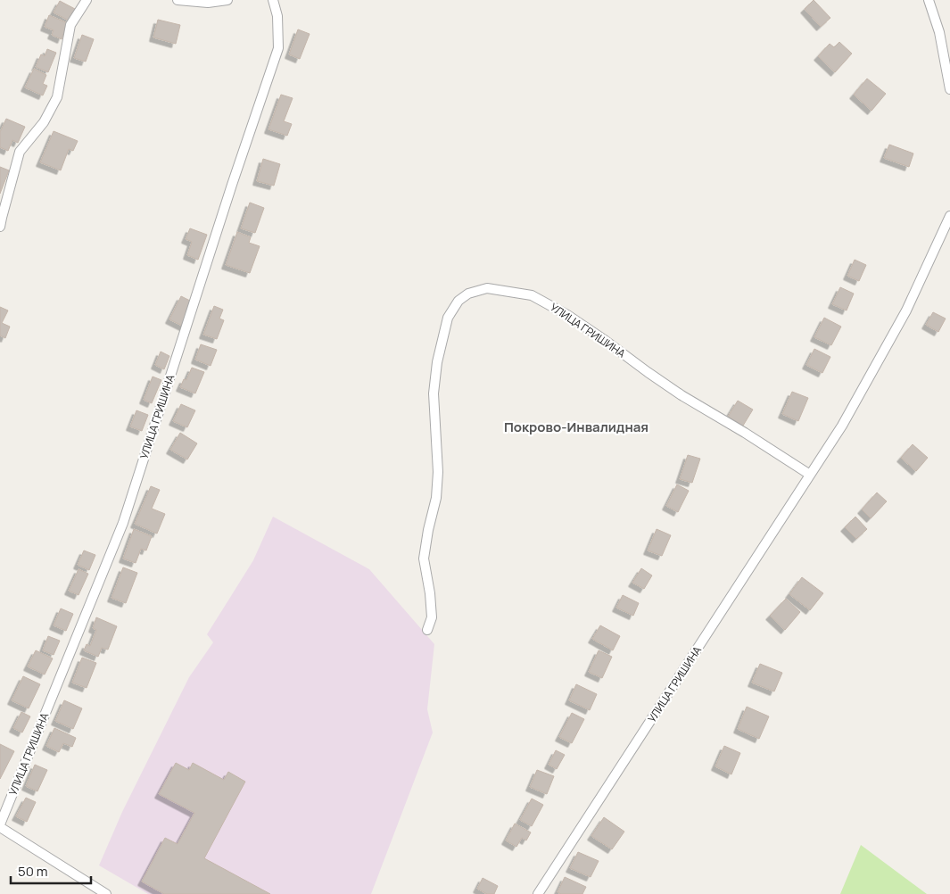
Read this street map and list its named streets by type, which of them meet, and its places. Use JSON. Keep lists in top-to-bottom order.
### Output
{
  "streets": {
    "street": ["УЛИЦА ГРИШИНА"]
  },
  "districts": ["Покрово-Инвалидная"],
  "scale_bar": "50 m"
}
